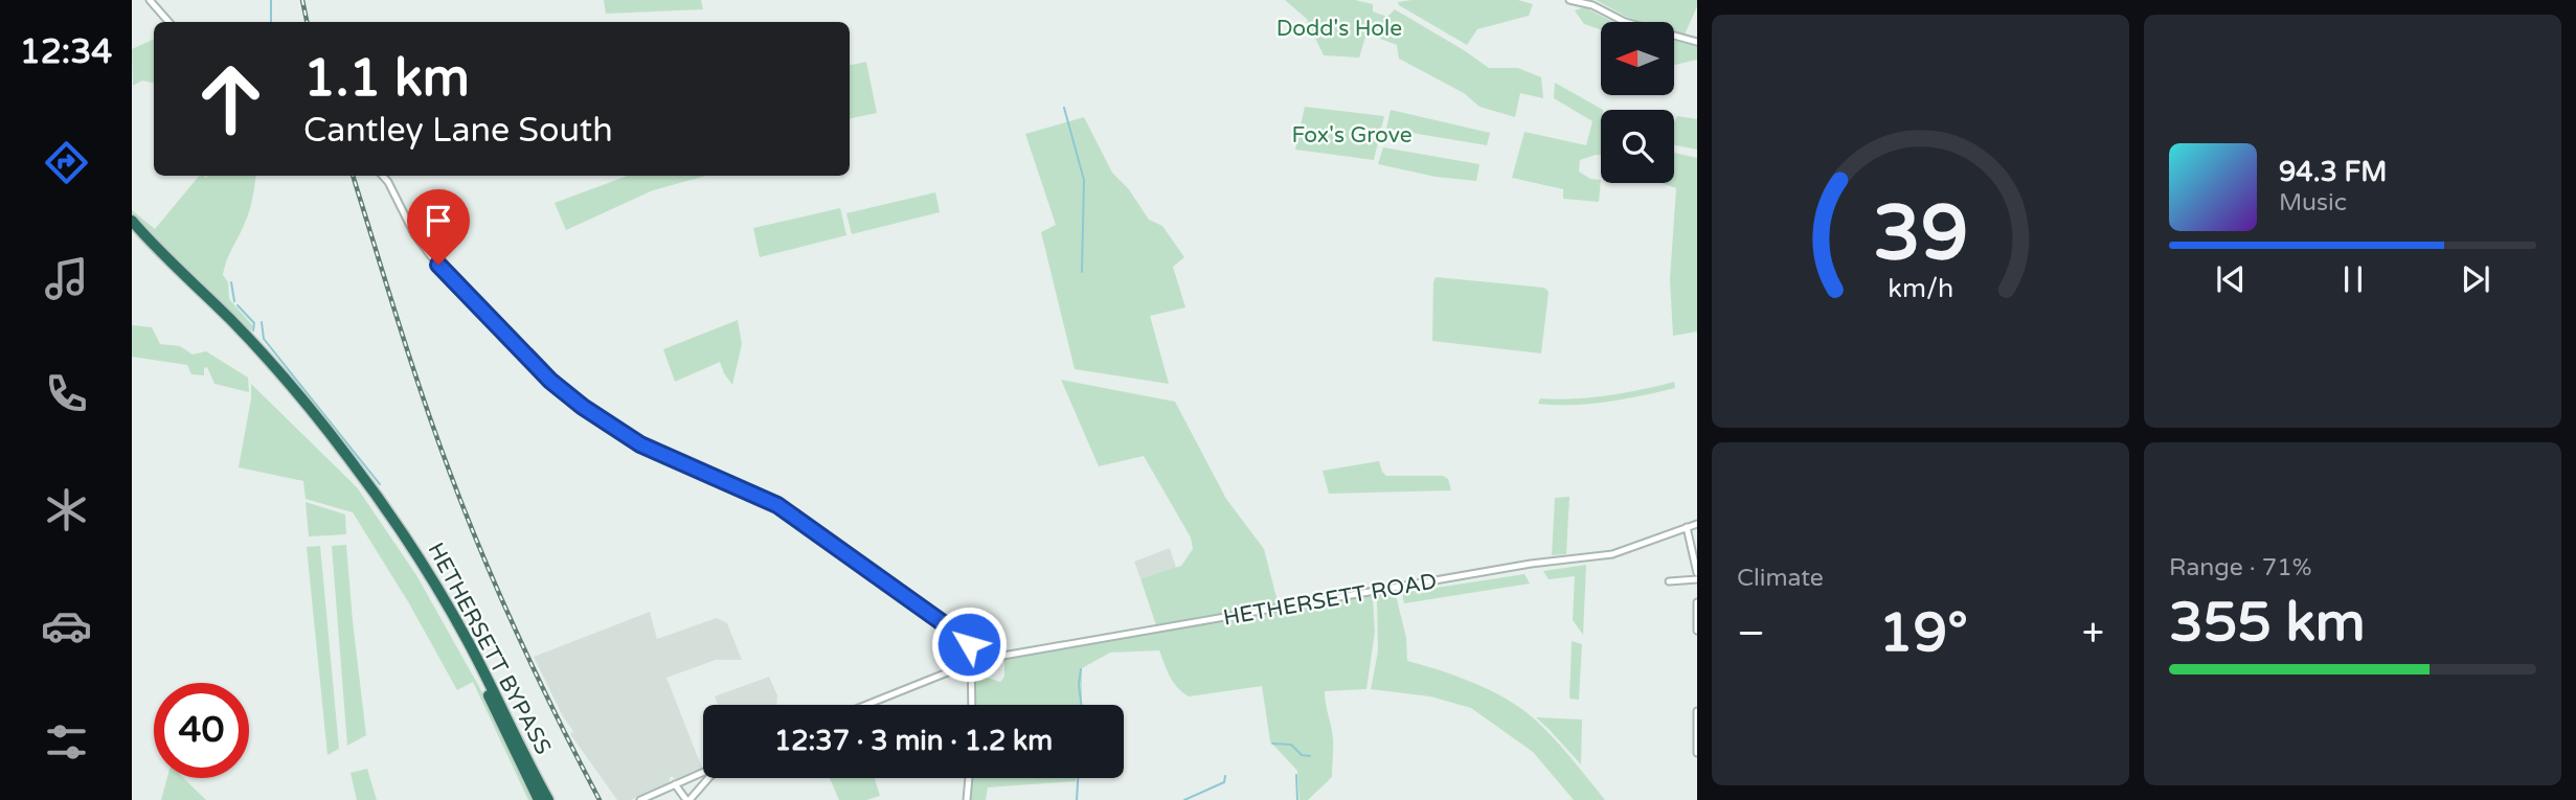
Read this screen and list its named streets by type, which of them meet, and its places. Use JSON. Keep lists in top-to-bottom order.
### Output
{
  "streets": {
    "highway": ["HETHERSETT BYPASS"],
    "street": ["HETHERSETT ROAD"]
  },
  "parks": ["Dodd's Hole", "Fox's Grove"],
  "north": "left",
  "page": {
    "tabs": "12:34",
    "turn": ["1.1 km", "Cantley Lane South"],
    "song": ["94.3 FM", "Music"],
    "tile": [
      "Climate",
      ["Range · 71%", "355 km"]
    ],
    "heat": ["−", "19°", "+"],
    "limit": "40",
    "trip": "12:37 · 3 min · 1.2 km",
    "gauge": ["39", "km/h"]
  }
}
